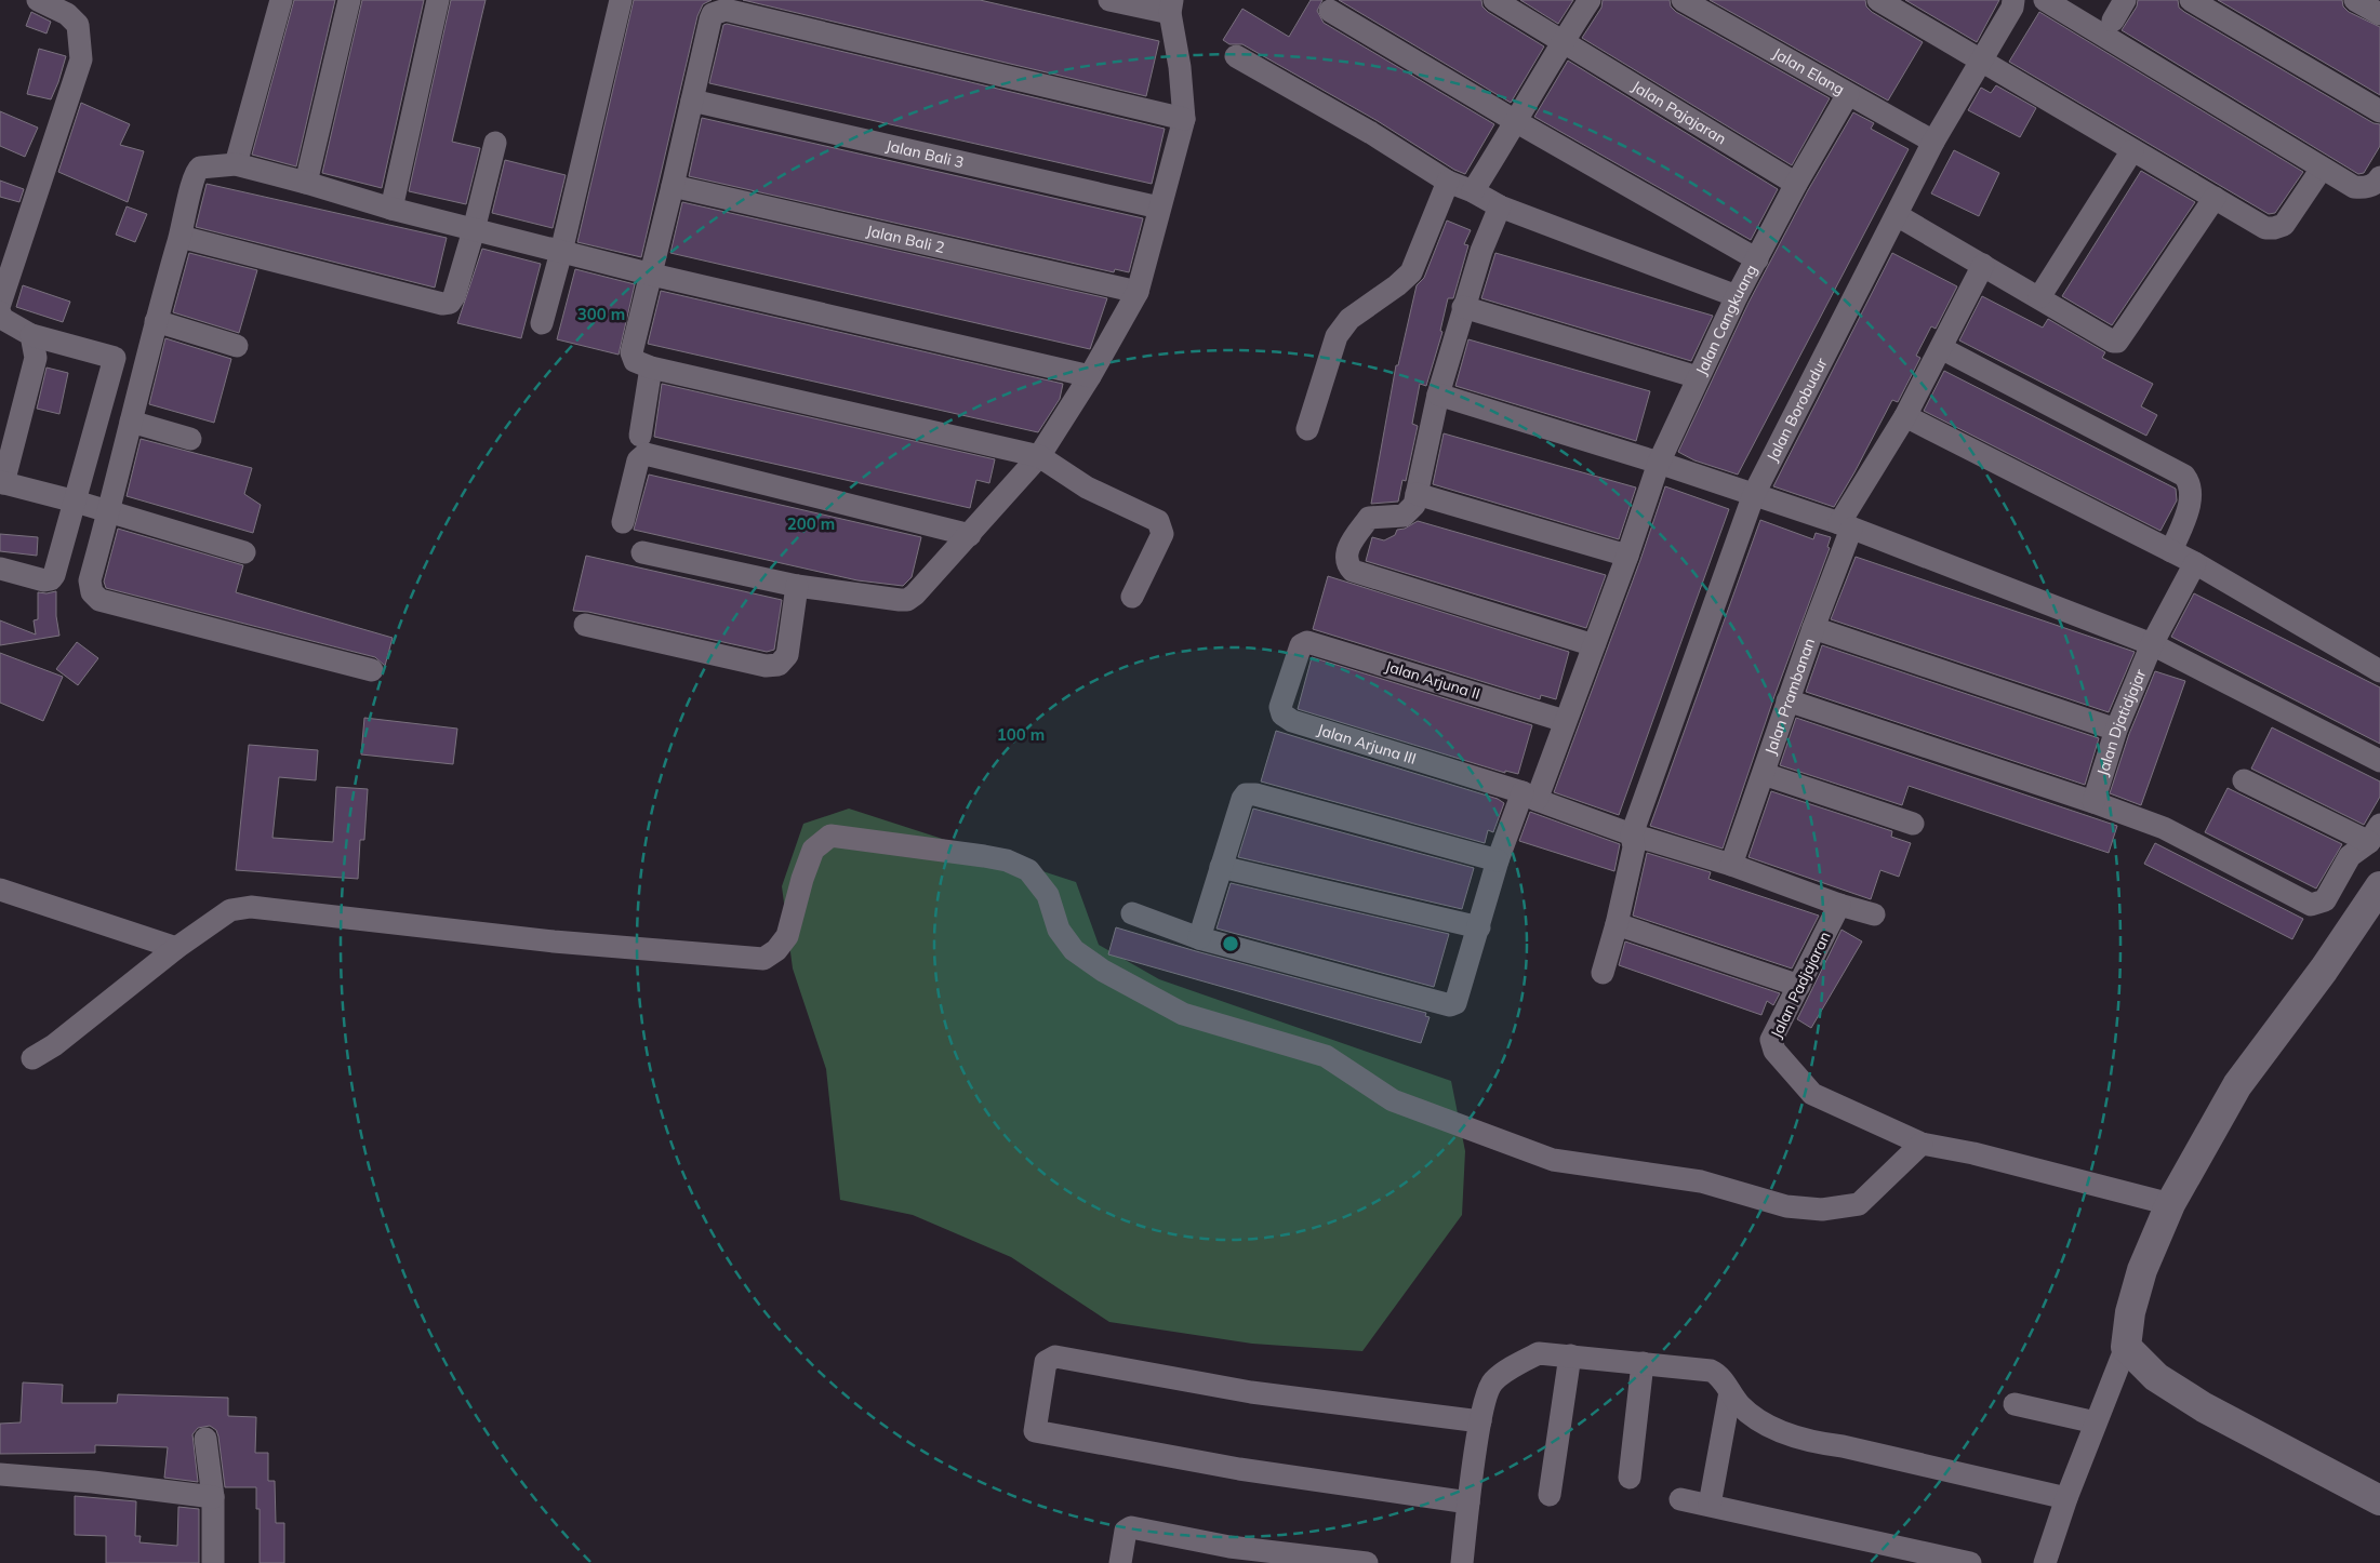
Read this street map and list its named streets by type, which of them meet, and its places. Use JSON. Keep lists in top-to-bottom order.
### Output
{
  "streets": {
    "street": [
      "Jalan Elang",
      "Jalan Pajajaran",
      "Jalan Bali 3",
      "Jalan Bali 2",
      "Jalan Cangkuang",
      "Jalan Borobudur",
      "Jalan Arjuna II",
      "Jalan Prambanan",
      "Jalan Djatidjajar",
      "Jalan Arjuna III",
      "Jalan Padjajaran"
    ]
  },
  "crossings": [
    ["Jalan Elang", "Jalan Cangkuang"],
    ["Jalan Elang", "Jalan Borobudur"],
    ["Jalan Pajajaran", "Jalan Cangkuang"],
    ["Jalan Cangkuang", "Jalan Arjuna II"],
    ["Jalan Cangkuang", "Jalan Arjuna III"],
    ["Jalan Arjuna II", "Jalan Arjuna III"]
  ],
  "rings": ["300 m", "200 m", "100 m"]
}
